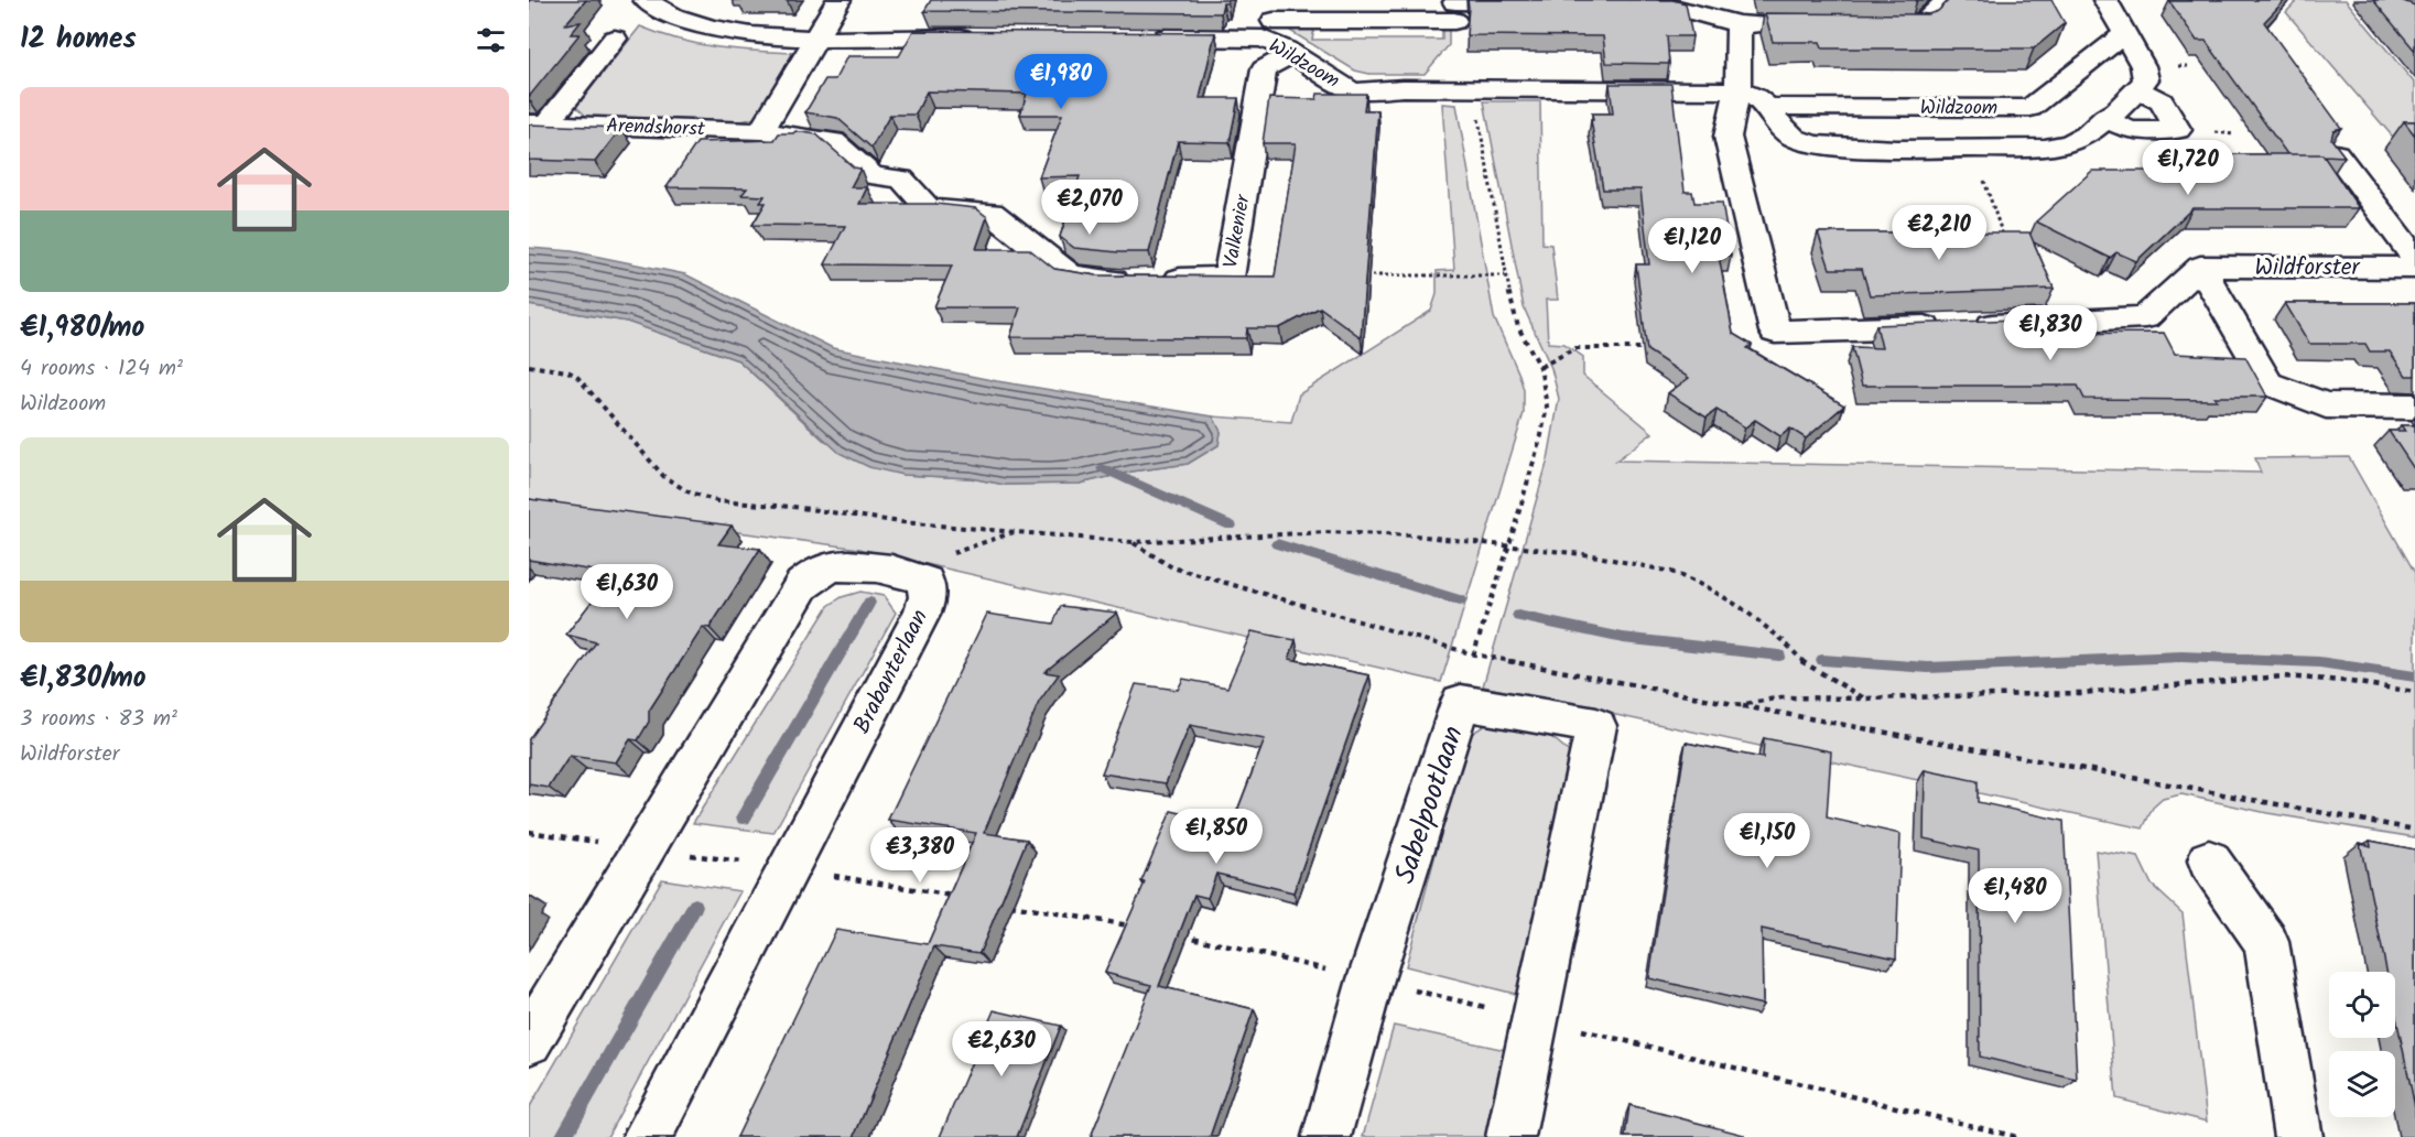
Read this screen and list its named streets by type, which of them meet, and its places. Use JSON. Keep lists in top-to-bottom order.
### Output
{
  "streets": {
    "street": [
      "Wildzoom",
      "Arendshorst",
      "Valkenier",
      "Wildforster",
      "Brabanterlaan",
      "Sabelpootlaan"
    ]
  },
  "crossings": [
    ["Wildzoom", "Valkenier"],
    ["Arendshorst", "Valkenier"]
  ],
  "page": {
    "heading": "12 homes",
    "price": [
      "€1,980",
      "€1,720",
      "€2,070",
      "€2,210",
      "€1,120",
      "€1,830",
      "€1,630",
      "€1,850",
      "€1,150",
      "€3,380",
      "€1,480",
      "€2,630"
    ],
    "list": [
      {
        "name": "€1,980/mo",
        "note": "4 rooms · 124 m² · Wildzoom"
      },
      {
        "name": "€1,830/mo",
        "note": "3 rooms · 83 m² · Wildforster"
      }
    ]
  }
}
